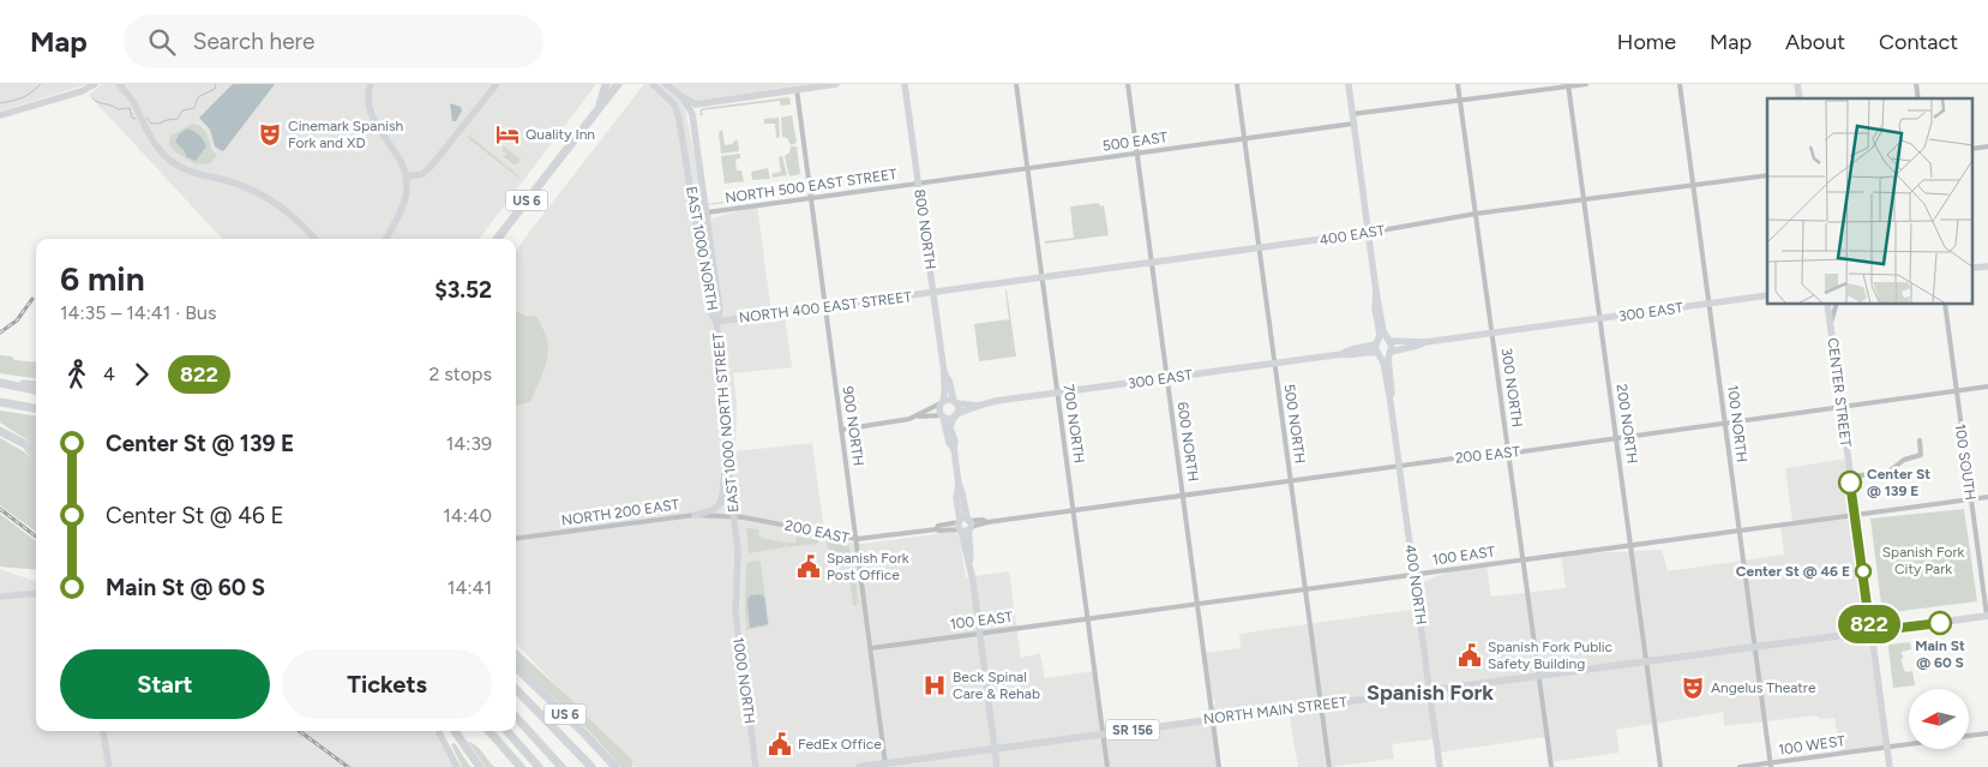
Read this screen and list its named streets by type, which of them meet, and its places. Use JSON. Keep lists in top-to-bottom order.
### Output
{
  "streets": {
    "highway": ["US 6"],
    "main road": ["NORTH MAIN STREET", "SR 156"],
    "street": [
      "500 EAST",
      "NORTH 500 EAST STREET",
      "800 NORTH",
      "400 EAST",
      "EAST 1000 NORTH",
      "NORTH 400 EAST STREET",
      "300 EAST",
      "300 NORTH",
      "CENTER STREET",
      "EAST 1000 NORTH STREET",
      "700 NORTH",
      "500 NORTH",
      "200 NORTH",
      "100 NORTH",
      "900 NORTH",
      "600 NORTH",
      "200 EAST",
      "100 SOUTH",
      "NORTH 200 EAST",
      "100 EAST",
      "400 NORTH",
      "1000 NORTH",
      "100 WEST"
    ]
  },
  "crossings": [
    ["500 EAST", "NORTH 500 EAST STREET"],
    ["500 EAST", "800 NORTH"],
    ["500 EAST", "700 NORTH"],
    ["500 EAST", "500 NORTH"],
    ["500 EAST", "600 NORTH"],
    ["NORTH 500 EAST STREET", "800 NORTH"],
    ["NORTH 500 EAST STREET", "EAST 1000 NORTH"],
    ["NORTH 500 EAST STREET", "900 NORTH"],
    ["800 NORTH", "400 EAST"],
    ["800 NORTH", "NORTH 400 EAST STREET"],
    ["800 NORTH", "300 EAST"],
    ["400 EAST", "NORTH 400 EAST STREET"],
    ["400 EAST", "300 NORTH"],
    ["400 EAST", "700 NORTH"],
    ["400 EAST", "500 NORTH"],
    ["400 EAST", "200 NORTH"],
    ["400 EAST", "100 NORTH"],
    ["400 EAST", "600 NORTH"],
    ["EAST 1000 NORTH", "NORTH 400 EAST STREET"],
    ["EAST 1000 NORTH", "EAST 1000 NORTH STREET"],
    ["NORTH 400 EAST STREET", "EAST 1000 NORTH STREET"],
    ["NORTH 400 EAST STREET", "900 NORTH"],
    ["300 EAST", "300 NORTH"],
    ["300 EAST", "700 NORTH"],
    ["300 EAST", "500 NORTH"],
    ["300 EAST", "200 NORTH"],
    ["300 EAST", "100 NORTH"],
    ["300 EAST", "600 NORTH"],
    ["300 EAST", "400 NORTH"],
    ["300 NORTH", "200 EAST"],
    ["300 NORTH", "100 EAST"],
    ["300 NORTH", "NORTH MAIN STREET"],
    ["CENTER STREET", "200 EAST"],
    ["CENTER STREET", "100 EAST"],
    ["CENTER STREET", "NORTH MAIN STREET"],
    ["CENTER STREET", "SR 156"],
    ["CENTER STREET", "100 WEST"],
    ["EAST 1000 NORTH STREET", "200 EAST"],
    ["EAST 1000 NORTH STREET", "NORTH 200 EAST"],
    ["EAST 1000 NORTH STREET", "1000 NORTH"],
    ["700 NORTH", "200 EAST"],
    ["700 NORTH", "100 EAST"],
    ["700 NORTH", "NORTH MAIN STREET"],
    ["500 NORTH", "200 EAST"],
    ["500 NORTH", "100 EAST"],
    ["500 NORTH", "NORTH MAIN STREET"],
    ["200 NORTH", "200 EAST"],
    ["200 NORTH", "100 EAST"],
    ["200 NORTH", "NORTH MAIN STREET"],
    ["100 NORTH", "200 EAST"],
    ["100 NORTH", "100 EAST"],
    ["100 NORTH", "NORTH MAIN STREET"],
    ["100 NORTH", "100 WEST"],
    ["900 NORTH", "200 EAST"],
    ["900 NORTH", "100 EAST"],
    ["900 NORTH", "NORTH MAIN STREET"],
    ["600 NORTH", "200 EAST"],
    ["600 NORTH", "100 EAST"],
    ["600 NORTH", "NORTH MAIN STREET"],
    ["200 EAST", "100 SOUTH"],
    ["200 EAST", "NORTH 200 EAST"],
    ["200 EAST", "400 NORTH"],
    ["100 SOUTH", "100 EAST"],
    ["100 SOUTH", "SR 156"],
    ["100 EAST", "400 NORTH"],
    ["400 NORTH", "NORTH MAIN STREET"],
    ["NORTH MAIN STREET", "SR 156"]
  ],
  "districts": ["Spanish Fork"],
  "parks": ["Spanish Fork City Park"],
  "places": {
    "theatre": ["Cinemark Spanish Fork and XD", "Angelus Theatre"],
    "hotel": ["Quality Inn"],
    "other": ["Center St @ 139 E", "Center St @ 46 E", "Main St @ 60 S"],
    "public building": ["Spanish Fork Post Office", "Spanish Fork Public Safety Building", "FedEx Office"],
    "hospital": ["Beck Spinal Care & Rehab"]
  },
  "lines": ["bus line 822"],
  "north": "left",
  "page": {
    "header": "Map",
    "search": "Search here",
    "nav": [
      "Home",
      "Map",
      "About",
      "Contact"
    ],
    "on_map": "822",
    "heading": ["6 min", "14:35 – 14:41 · Bus", "$3.52"],
    "legs": ["4", "822", "2 stops"],
    "list": [
      {
        "name": "Center St @ 139 E",
        "value": "14:39"
      },
      {
        "name": "Center St @ 46 E",
        "value": "14:40"
      },
      {
        "name": "Main St @ 60 S",
        "value": "14:41"
      }
    ],
    "buttons": ["Start", "Tickets"]
  }
}
